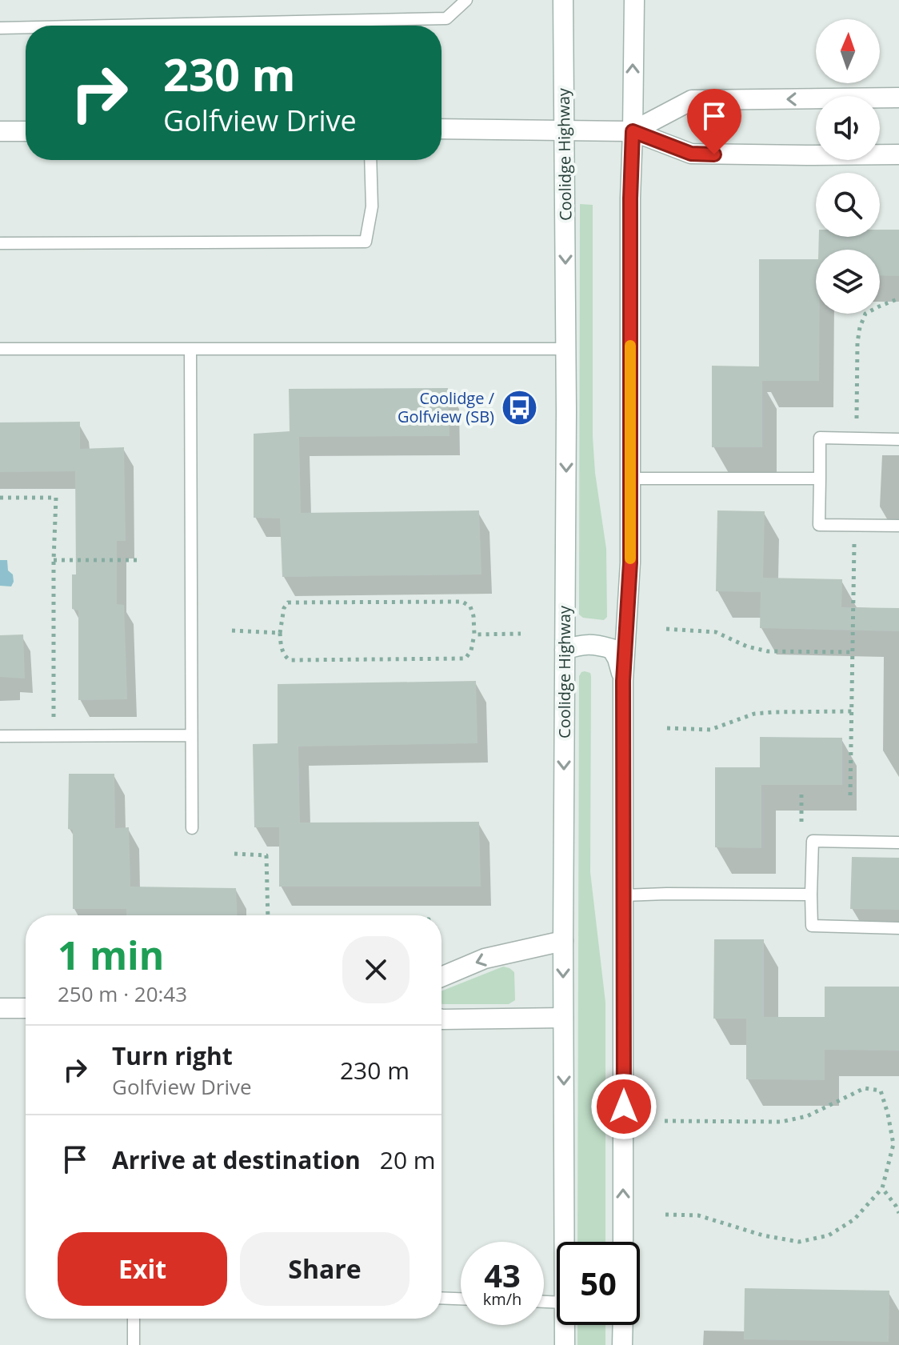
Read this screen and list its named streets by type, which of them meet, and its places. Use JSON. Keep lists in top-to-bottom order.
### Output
{
  "streets": {
    "main road": ["Coolidge Highway"]
  },
  "places": {
    "bus stop": ["Coolidge / Golfview (SB)"]
  },
  "north": "top",
  "page": {
    "turn": ["230 m", "Golfview Drive"],
    "heading": ["1 min", "250 m · 20:43"],
    "list": [
      {
        "name": "Turn right",
        "note": "Golfview Drive",
        "value": "230 m"
      },
      {
        "name": "Arrive at destination",
        "value": "20 m"
      }
    ],
    "buttons": ["Exit", "Share"],
    "speed": "43 km/h",
    "limit": "50"
  }
}
